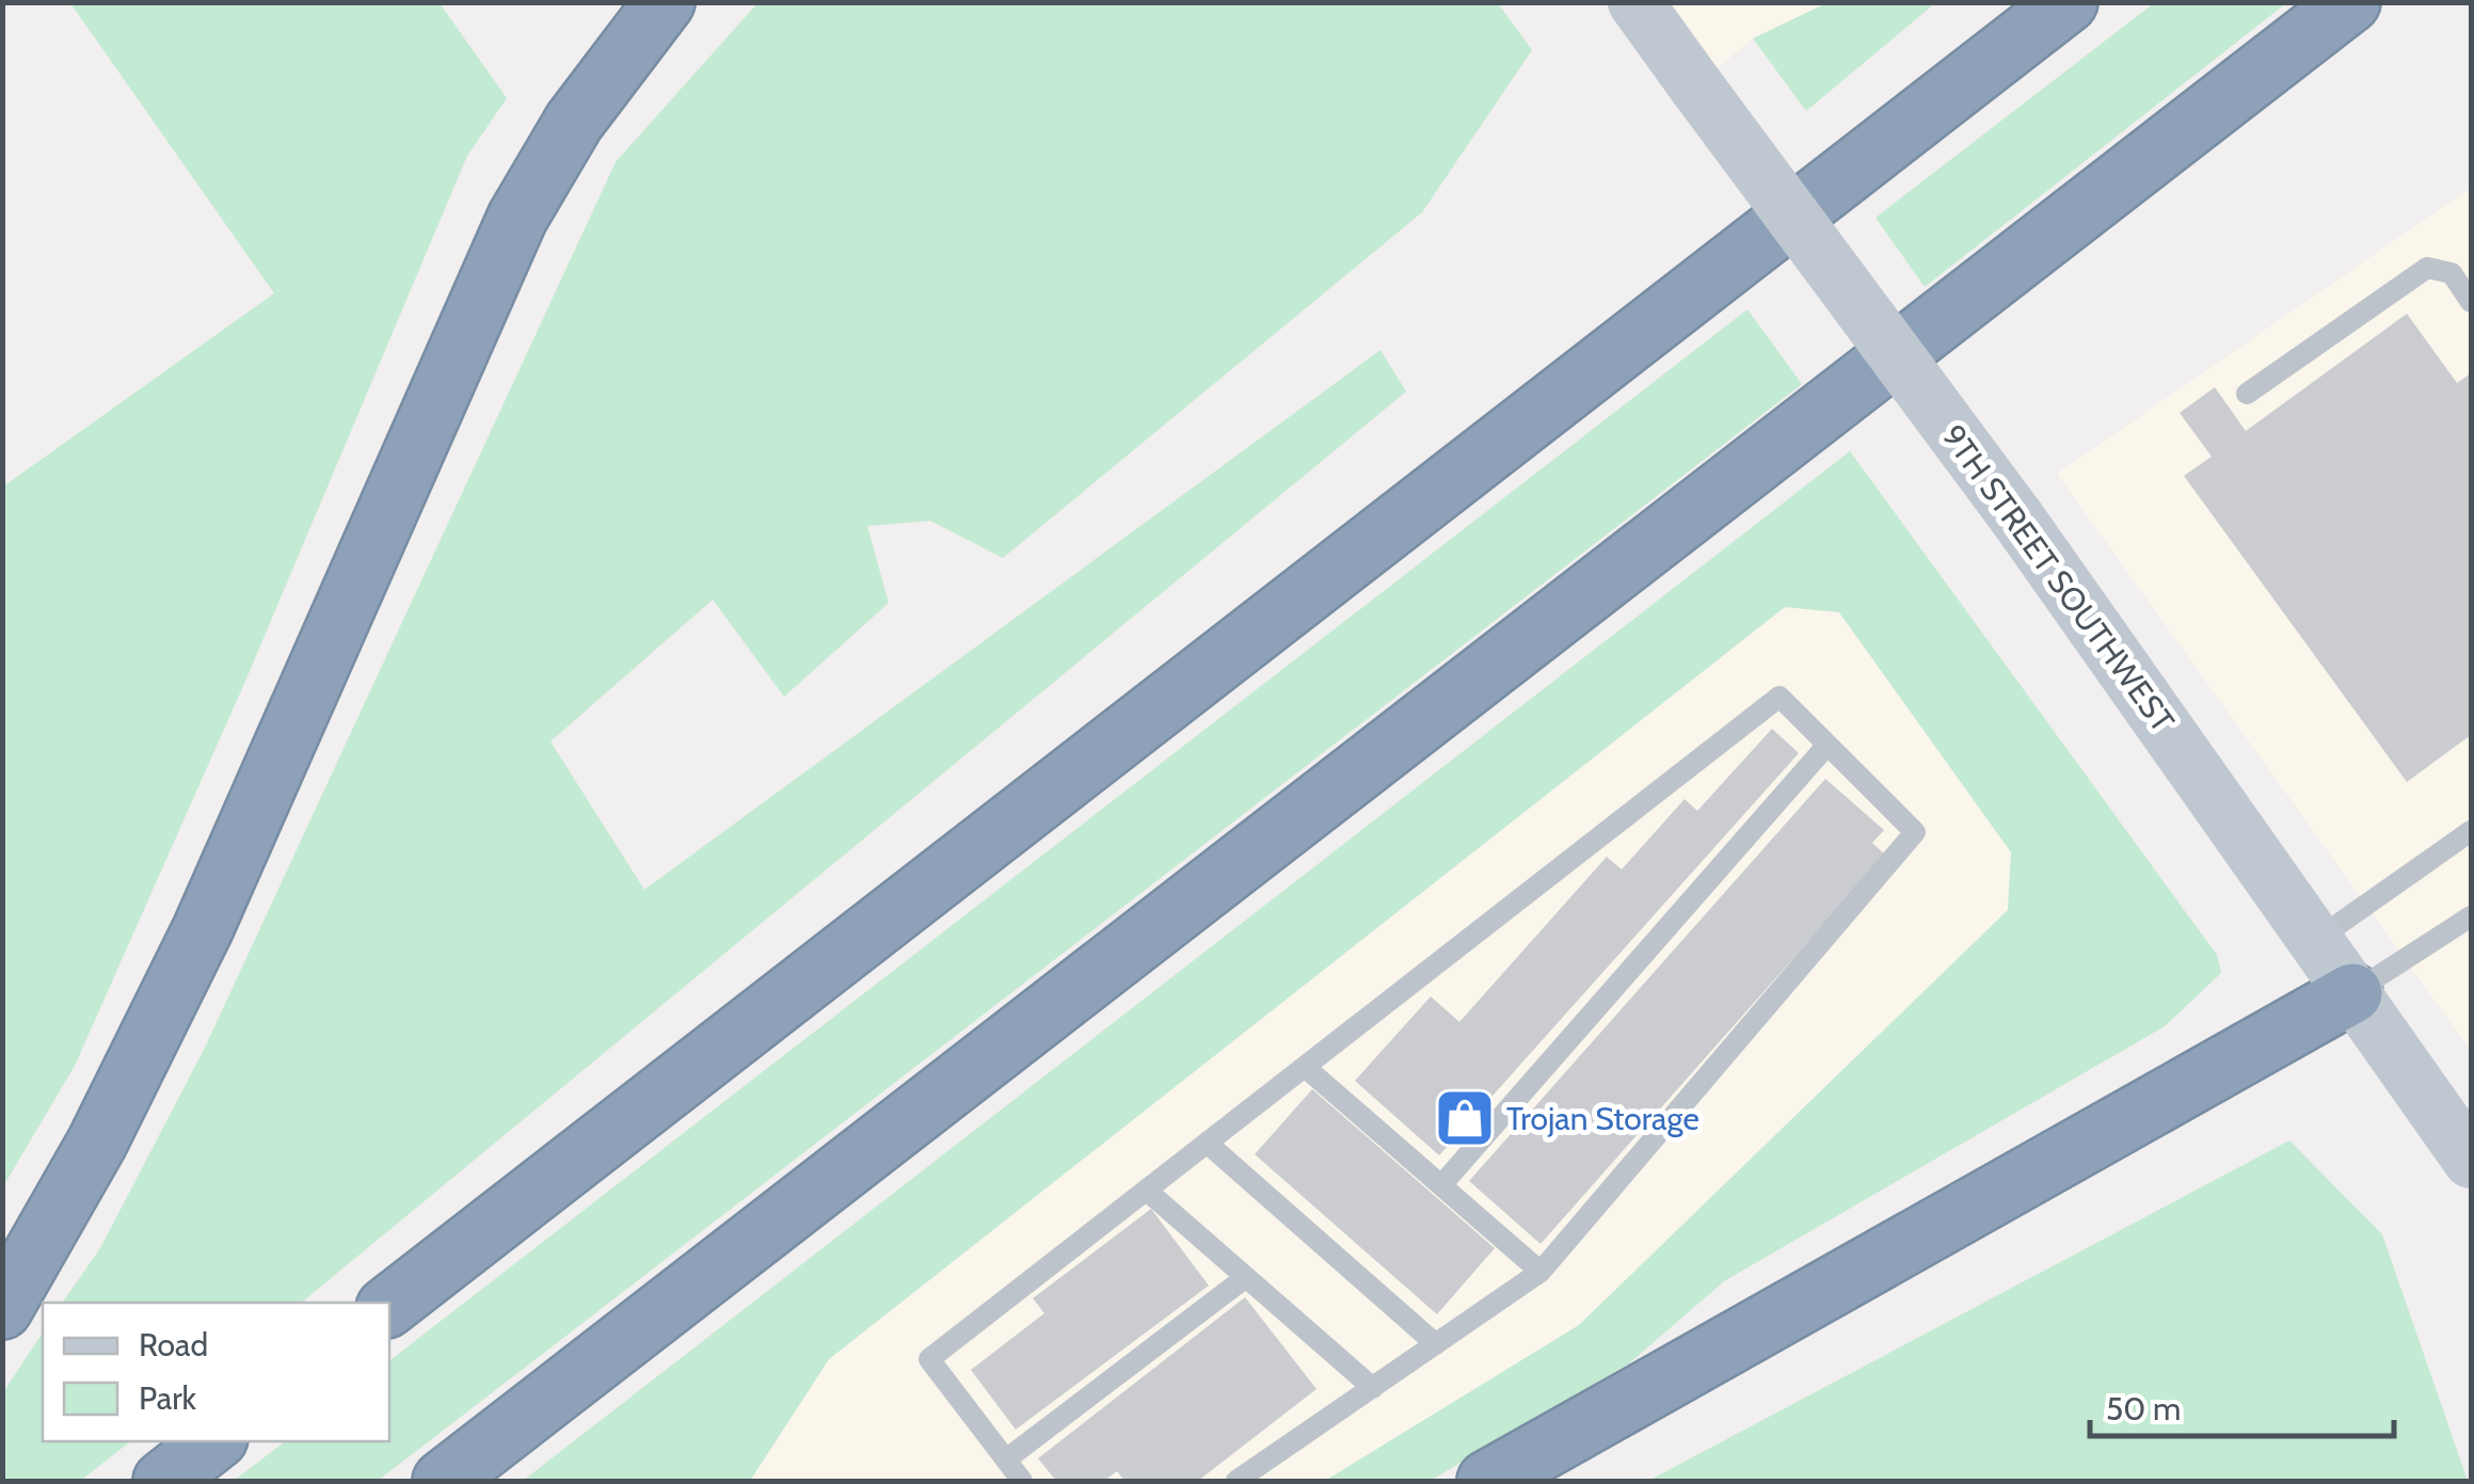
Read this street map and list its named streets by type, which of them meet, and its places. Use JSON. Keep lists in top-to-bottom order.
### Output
{
  "streets": {
    "main road": ["9TH STREET SOUTHWEST"]
  },
  "places": {
    "shop": ["Trojan Storage"]
  },
  "legend": ["Road", "Park"],
  "scale_bar": "50 m"
}
